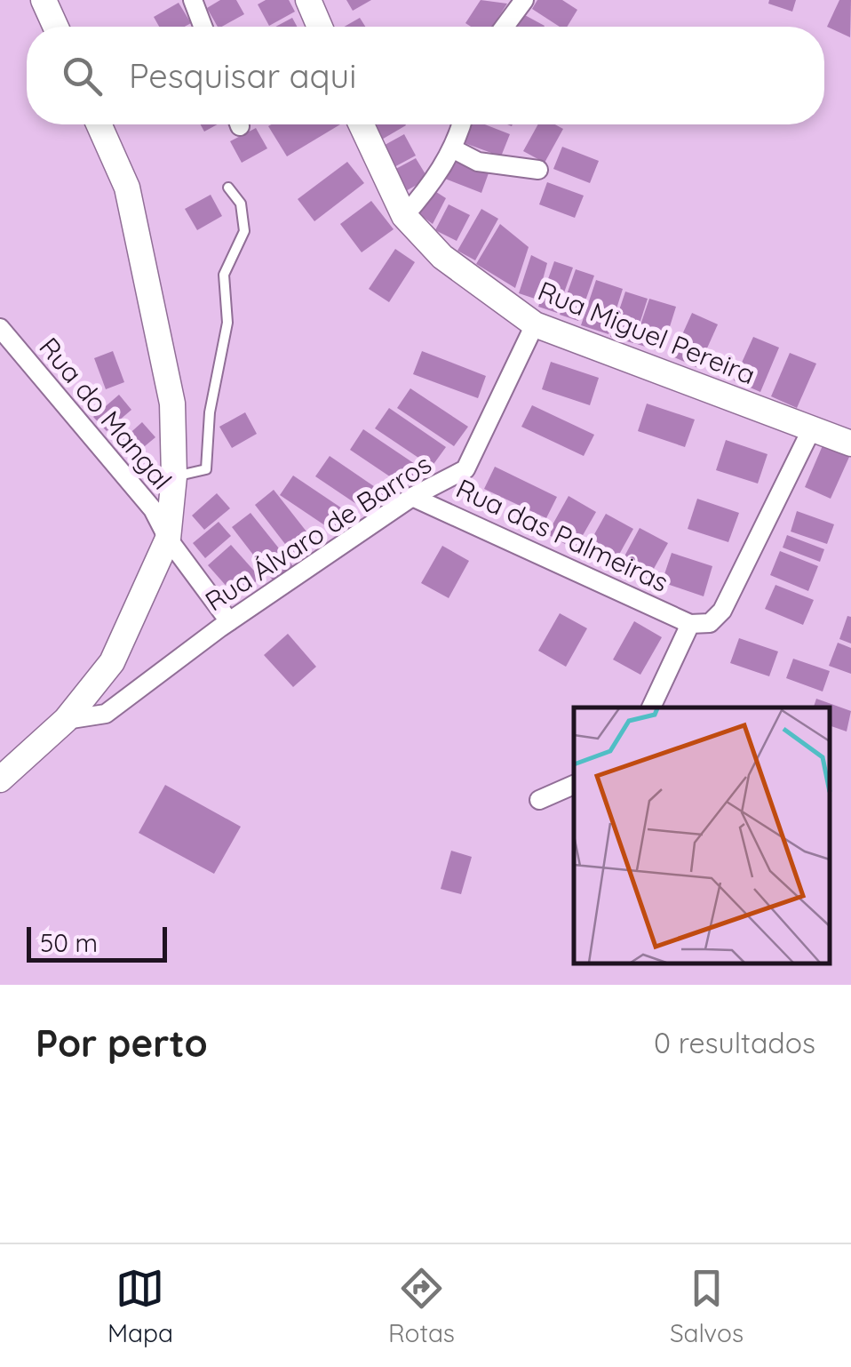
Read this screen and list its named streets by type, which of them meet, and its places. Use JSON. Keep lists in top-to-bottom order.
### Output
{
  "streets": {
    "main road": ["Rua Miguel Pereira"],
    "street": ["Rua do Mangal", "Rua Álvaro de Barros", "Rua das Palmeiras"]
  },
  "crossings": [
    ["Rua Miguel Pereira", "Rua Álvaro de Barros"],
    ["Rua do Mangal", "Rua Álvaro de Barros"],
    ["Rua Álvaro de Barros", "Rua das Palmeiras"]
  ],
  "scale_bar": "50 m",
  "page": {
    "search": "Pesquisar aqui",
    "scale": "50 m",
    "heading": ["Por perto", "0 resultados"],
    "nav": ["Mapa", "Rotas", "Salvos"]
  }
}
